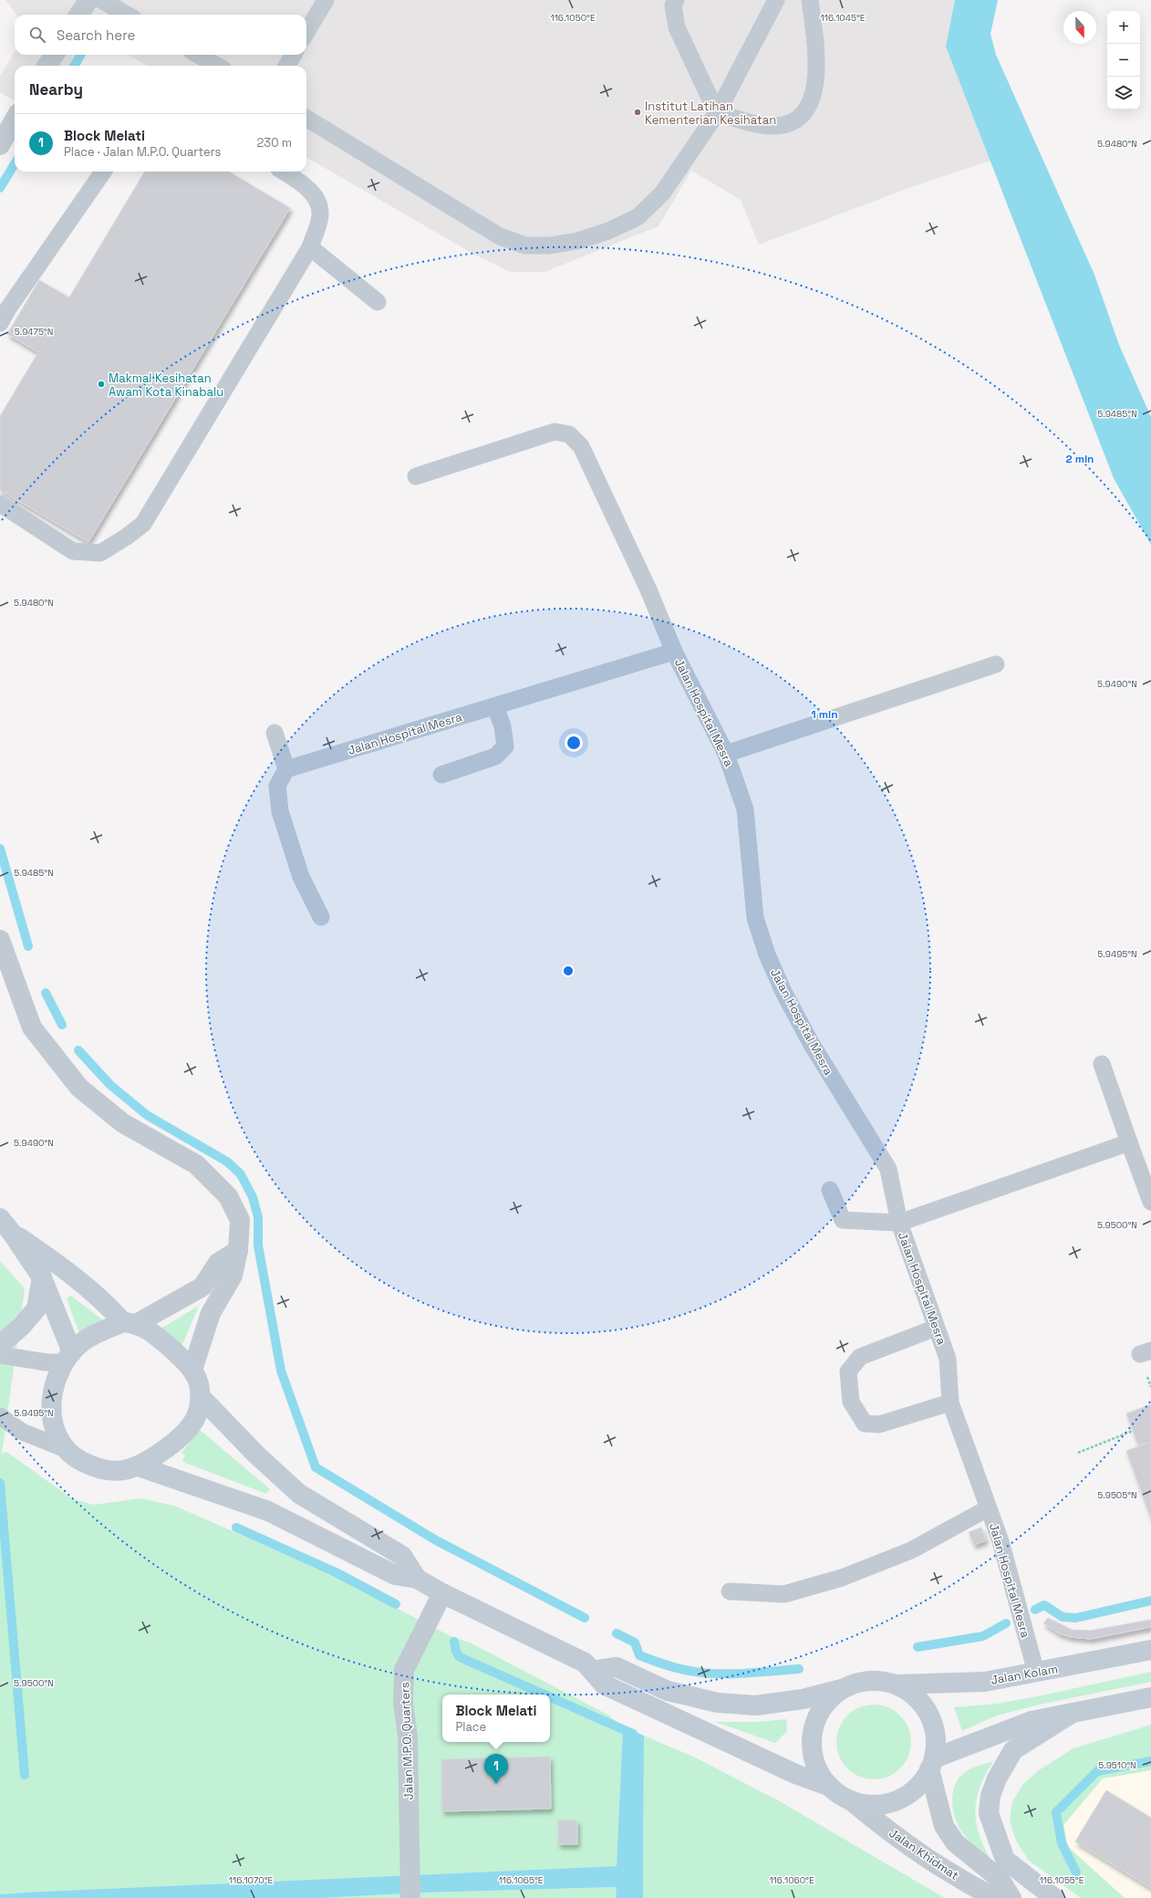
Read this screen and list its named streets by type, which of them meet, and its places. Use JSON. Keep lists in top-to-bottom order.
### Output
{
  "streets": {
    "main road": ["Jalan Kolam"],
    "street": ["Jalan M.P.O. Quarters", "Jalan Khidmat"],
    "lane": ["Jalan Hospital Mesra"]
  },
  "crossings": [
    ["Jalan Hospital Mesra", "Jalan Kolam"],
    ["Jalan Kolam", "Jalan Khidmat"]
  ],
  "places": ["Institut Latihan Kementerian Kesihatan", "Makmal Kesihatan Awam Kota Kinabalu"],
  "north": "bottom",
  "page": {
    "map_buttons": ["+", "−"],
    "search": "Search here",
    "heading": "Nearby",
    "list": [
      {
        "mark": "1",
        "name": "Block Melati",
        "note": "Place · Jalan M.P.O. Quarters",
        "value": "230 m"
      }
    ],
    "popup": ["Block Melati", "Place"],
    "pins": "1"
  },
  "coordinates": [
    "116.1050°E",
    "116.1045°E",
    "5.9480°N",
    "5.9475°N",
    "5.9485°N",
    "5.9490°N",
    "5.9495°N",
    "5.9500°N",
    "5.9505°N",
    "5.9510°N",
    "116.1070°E",
    "116.1065°E",
    "116.1060°E",
    "116.1055°E"
  ],
  "rings": ["2 min", "1 min"]
}
